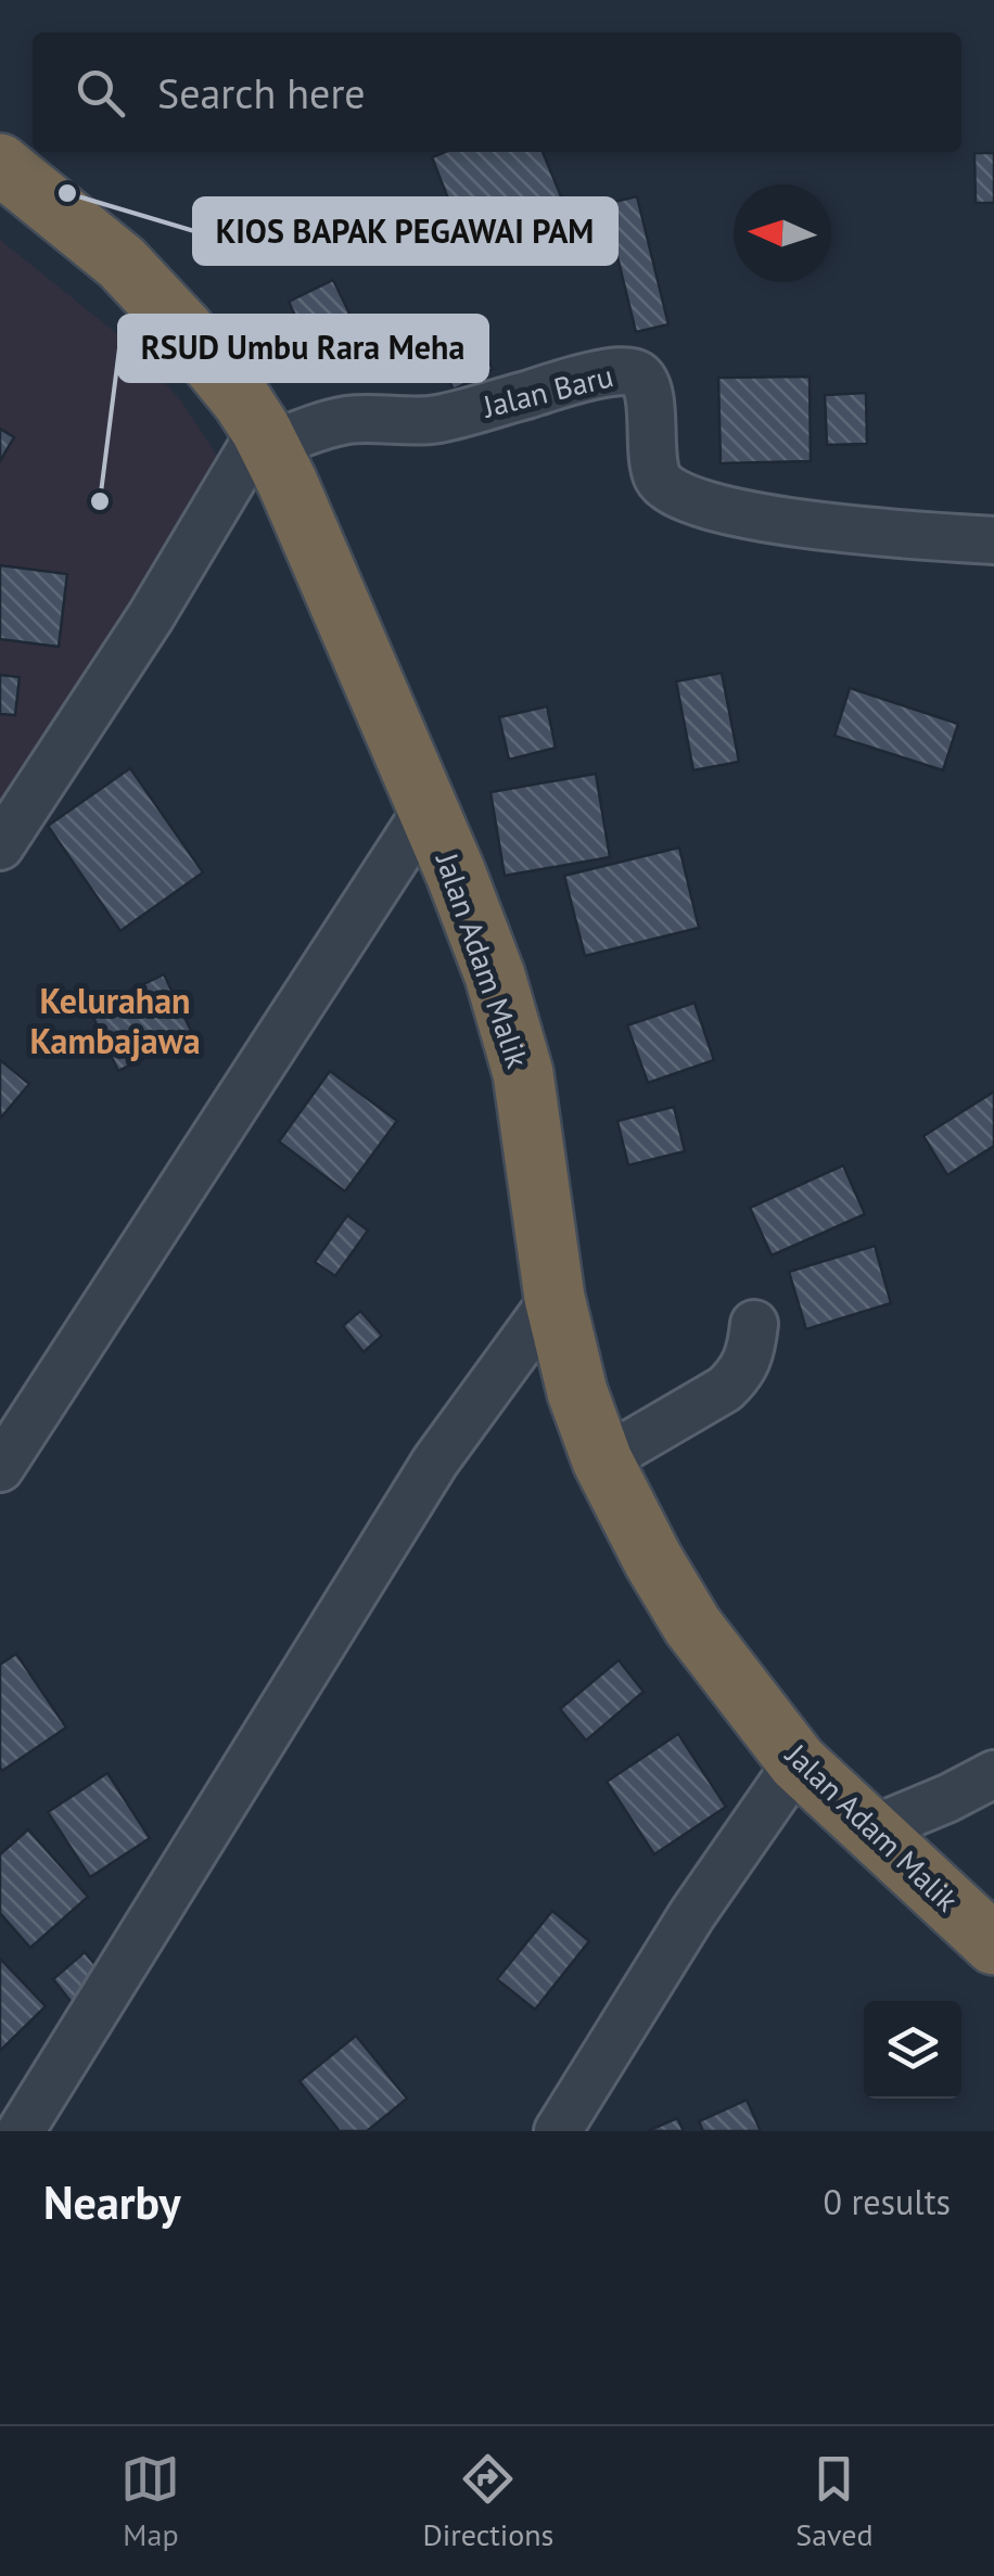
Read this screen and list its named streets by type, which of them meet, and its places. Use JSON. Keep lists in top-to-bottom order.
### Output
{
  "streets": {
    "highway": ["Jalan Adam Malik"],
    "street": ["Jalan Baru"]
  },
  "crossings": [
    ["Jalan Baru", "Jalan Adam Malik"]
  ],
  "districts": ["Kelurahan Kambajawa"],
  "places": ["KIOS BAPAK PEGAWAI PAM", "RSUD Umbu Rara Meha"],
  "north": "left",
  "page": {
    "search": "Search here",
    "heading": ["Nearby", "0 results"],
    "nav": ["Map", "Directions", "Saved"]
  }
}
